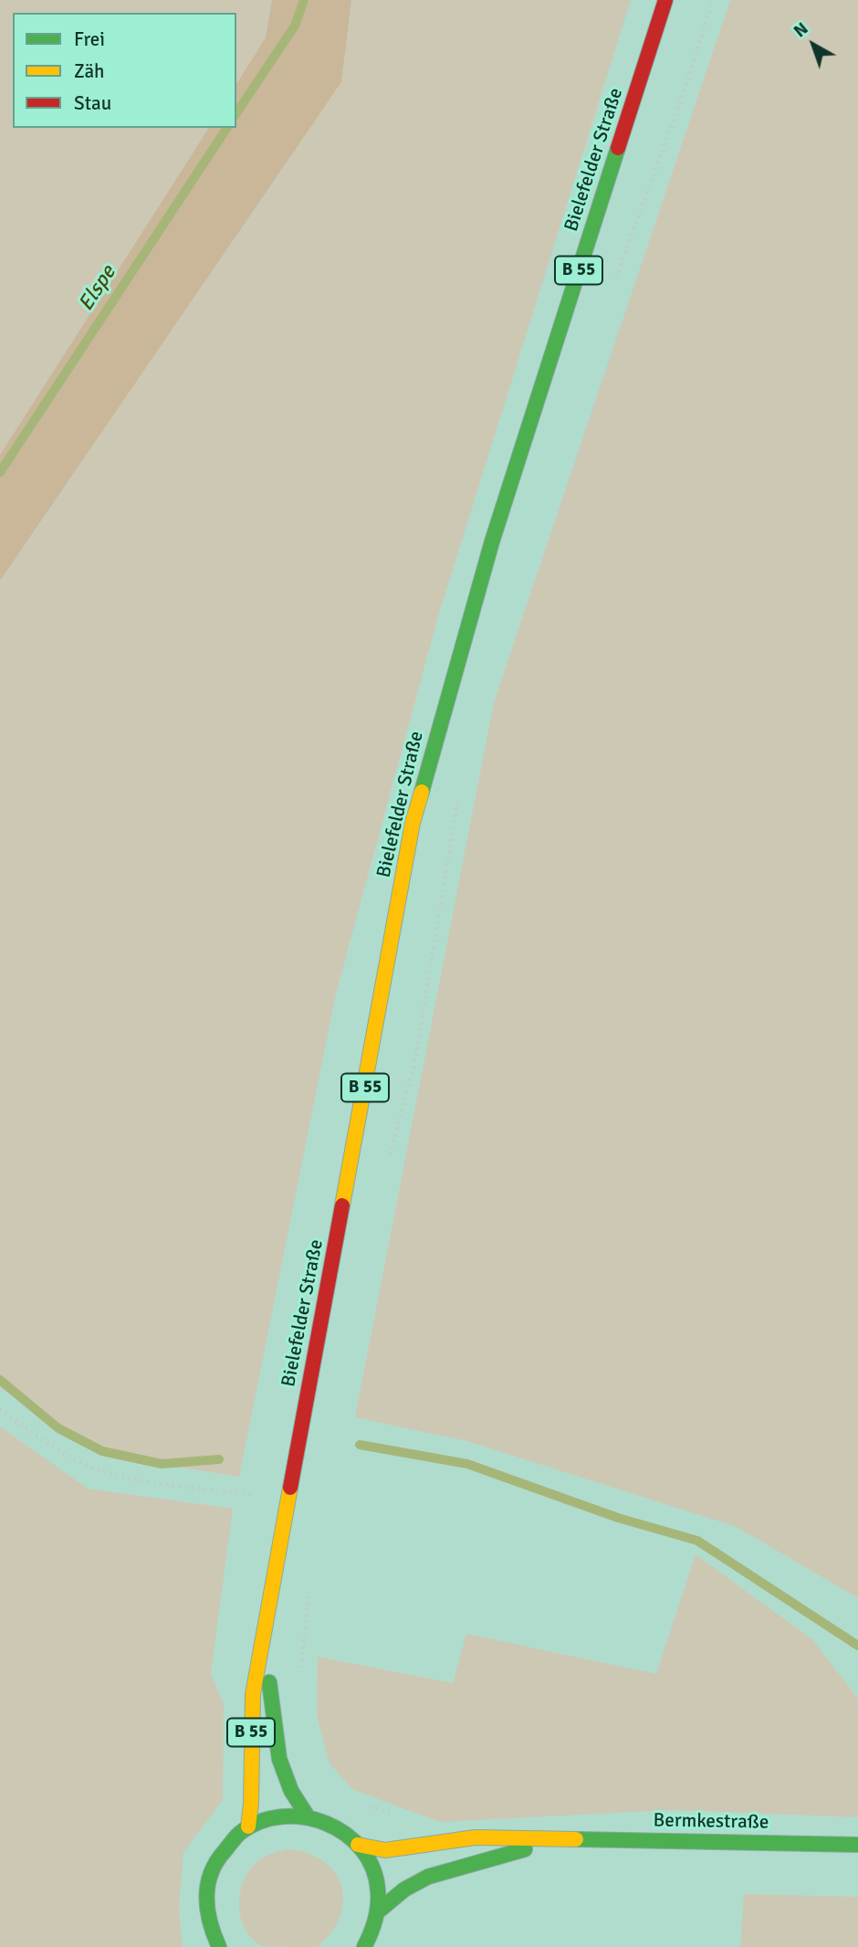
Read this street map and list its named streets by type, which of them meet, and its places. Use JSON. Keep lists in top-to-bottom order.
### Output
{
  "streets": {
    "main road": ["Bielefelder Straße", "B 55", "Bermkestraße"]
  },
  "crossings": [
    ["Bielefelder Straße", "B 55"]
  ],
  "water": ["Elspe"],
  "legend": ["Frei", "Zäh", "Stau"],
  "north": "top left"
}
